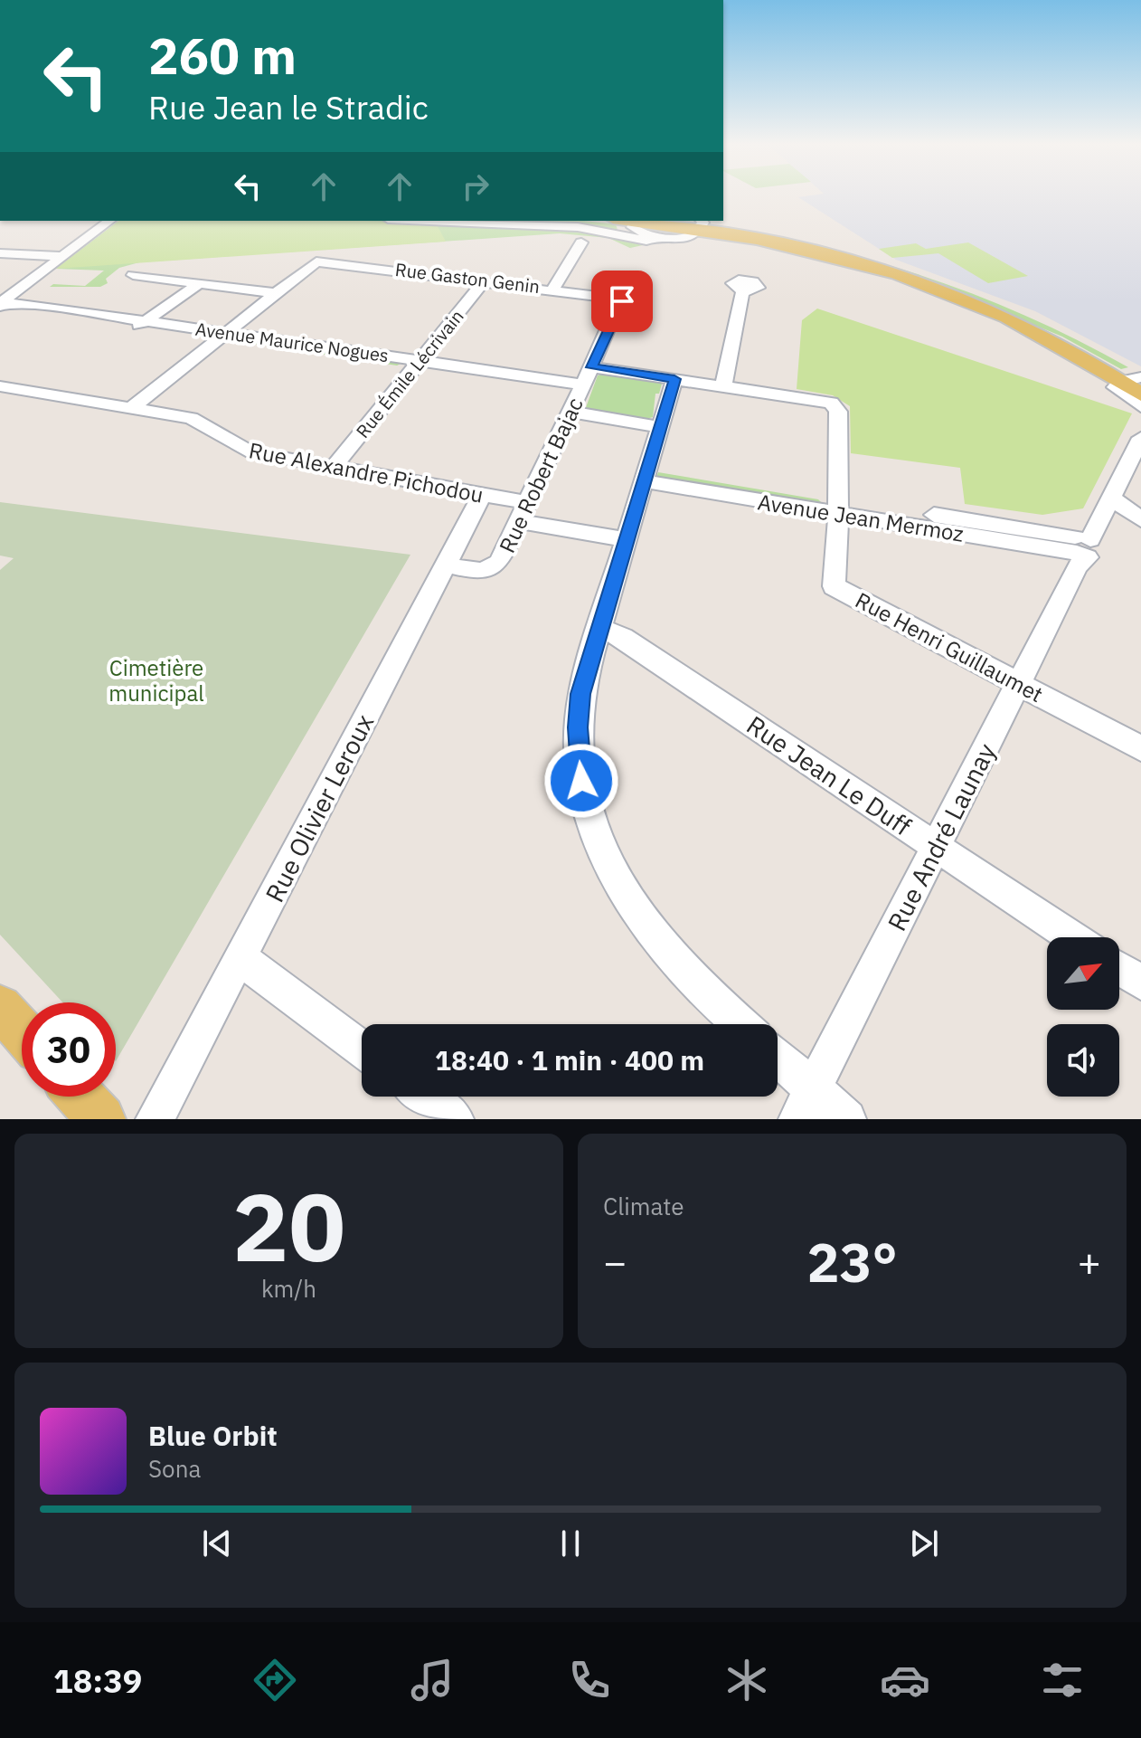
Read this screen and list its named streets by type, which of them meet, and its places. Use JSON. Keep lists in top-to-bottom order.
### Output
{
  "streets": {
    "street": [
      "Rue Gaston Genin",
      "Avenue Maurice Nogues",
      "Rue Émile Lécrivain",
      "Rue Alexandre Pichodou",
      "Rue Robert Bajac",
      "Avenue Jean Mermoz",
      "Rue Henri Guillaumet",
      "Rue Jean Le Duff",
      "Rue Olivier Leroux",
      "Rue André Launay"
    ]
  },
  "crossings": [
    ["Rue Gaston Genin", "Rue Émile Lécrivain"],
    ["Rue Gaston Genin", "Rue Robert Bajac"],
    ["Avenue Maurice Nogues", "Rue Émile Lécrivain"],
    ["Avenue Maurice Nogues", "Rue Robert Bajac"],
    ["Rue Émile Lécrivain", "Rue Alexandre Pichodou"],
    ["Rue Alexandre Pichodou", "Rue Robert Bajac"],
    ["Rue Alexandre Pichodou", "Rue Olivier Leroux"],
    ["Rue Robert Bajac", "Rue Olivier Leroux"],
    ["Avenue Jean Mermoz", "Rue Henri Guillaumet"],
    ["Avenue Jean Mermoz", "Rue André Launay"],
    ["Rue Henri Guillaumet", "Rue André Launay"],
    ["Rue Jean Le Duff", "Rue André Launay"]
  ],
  "parks": ["Cimetière municipal"],
  "north": "top right",
  "page": {
    "turn": ["260 m", "Rue Jean le Stradic"],
    "limit": "30",
    "trip": "18:40 · 1 min · 400 m",
    "tile": [
      ["20", "km/h"],
      "Climate"
    ],
    "heat": ["−", "23°", "+"],
    "song": ["Blue Orbit", "Sona"],
    "tabs": "18:39"
  }
}
